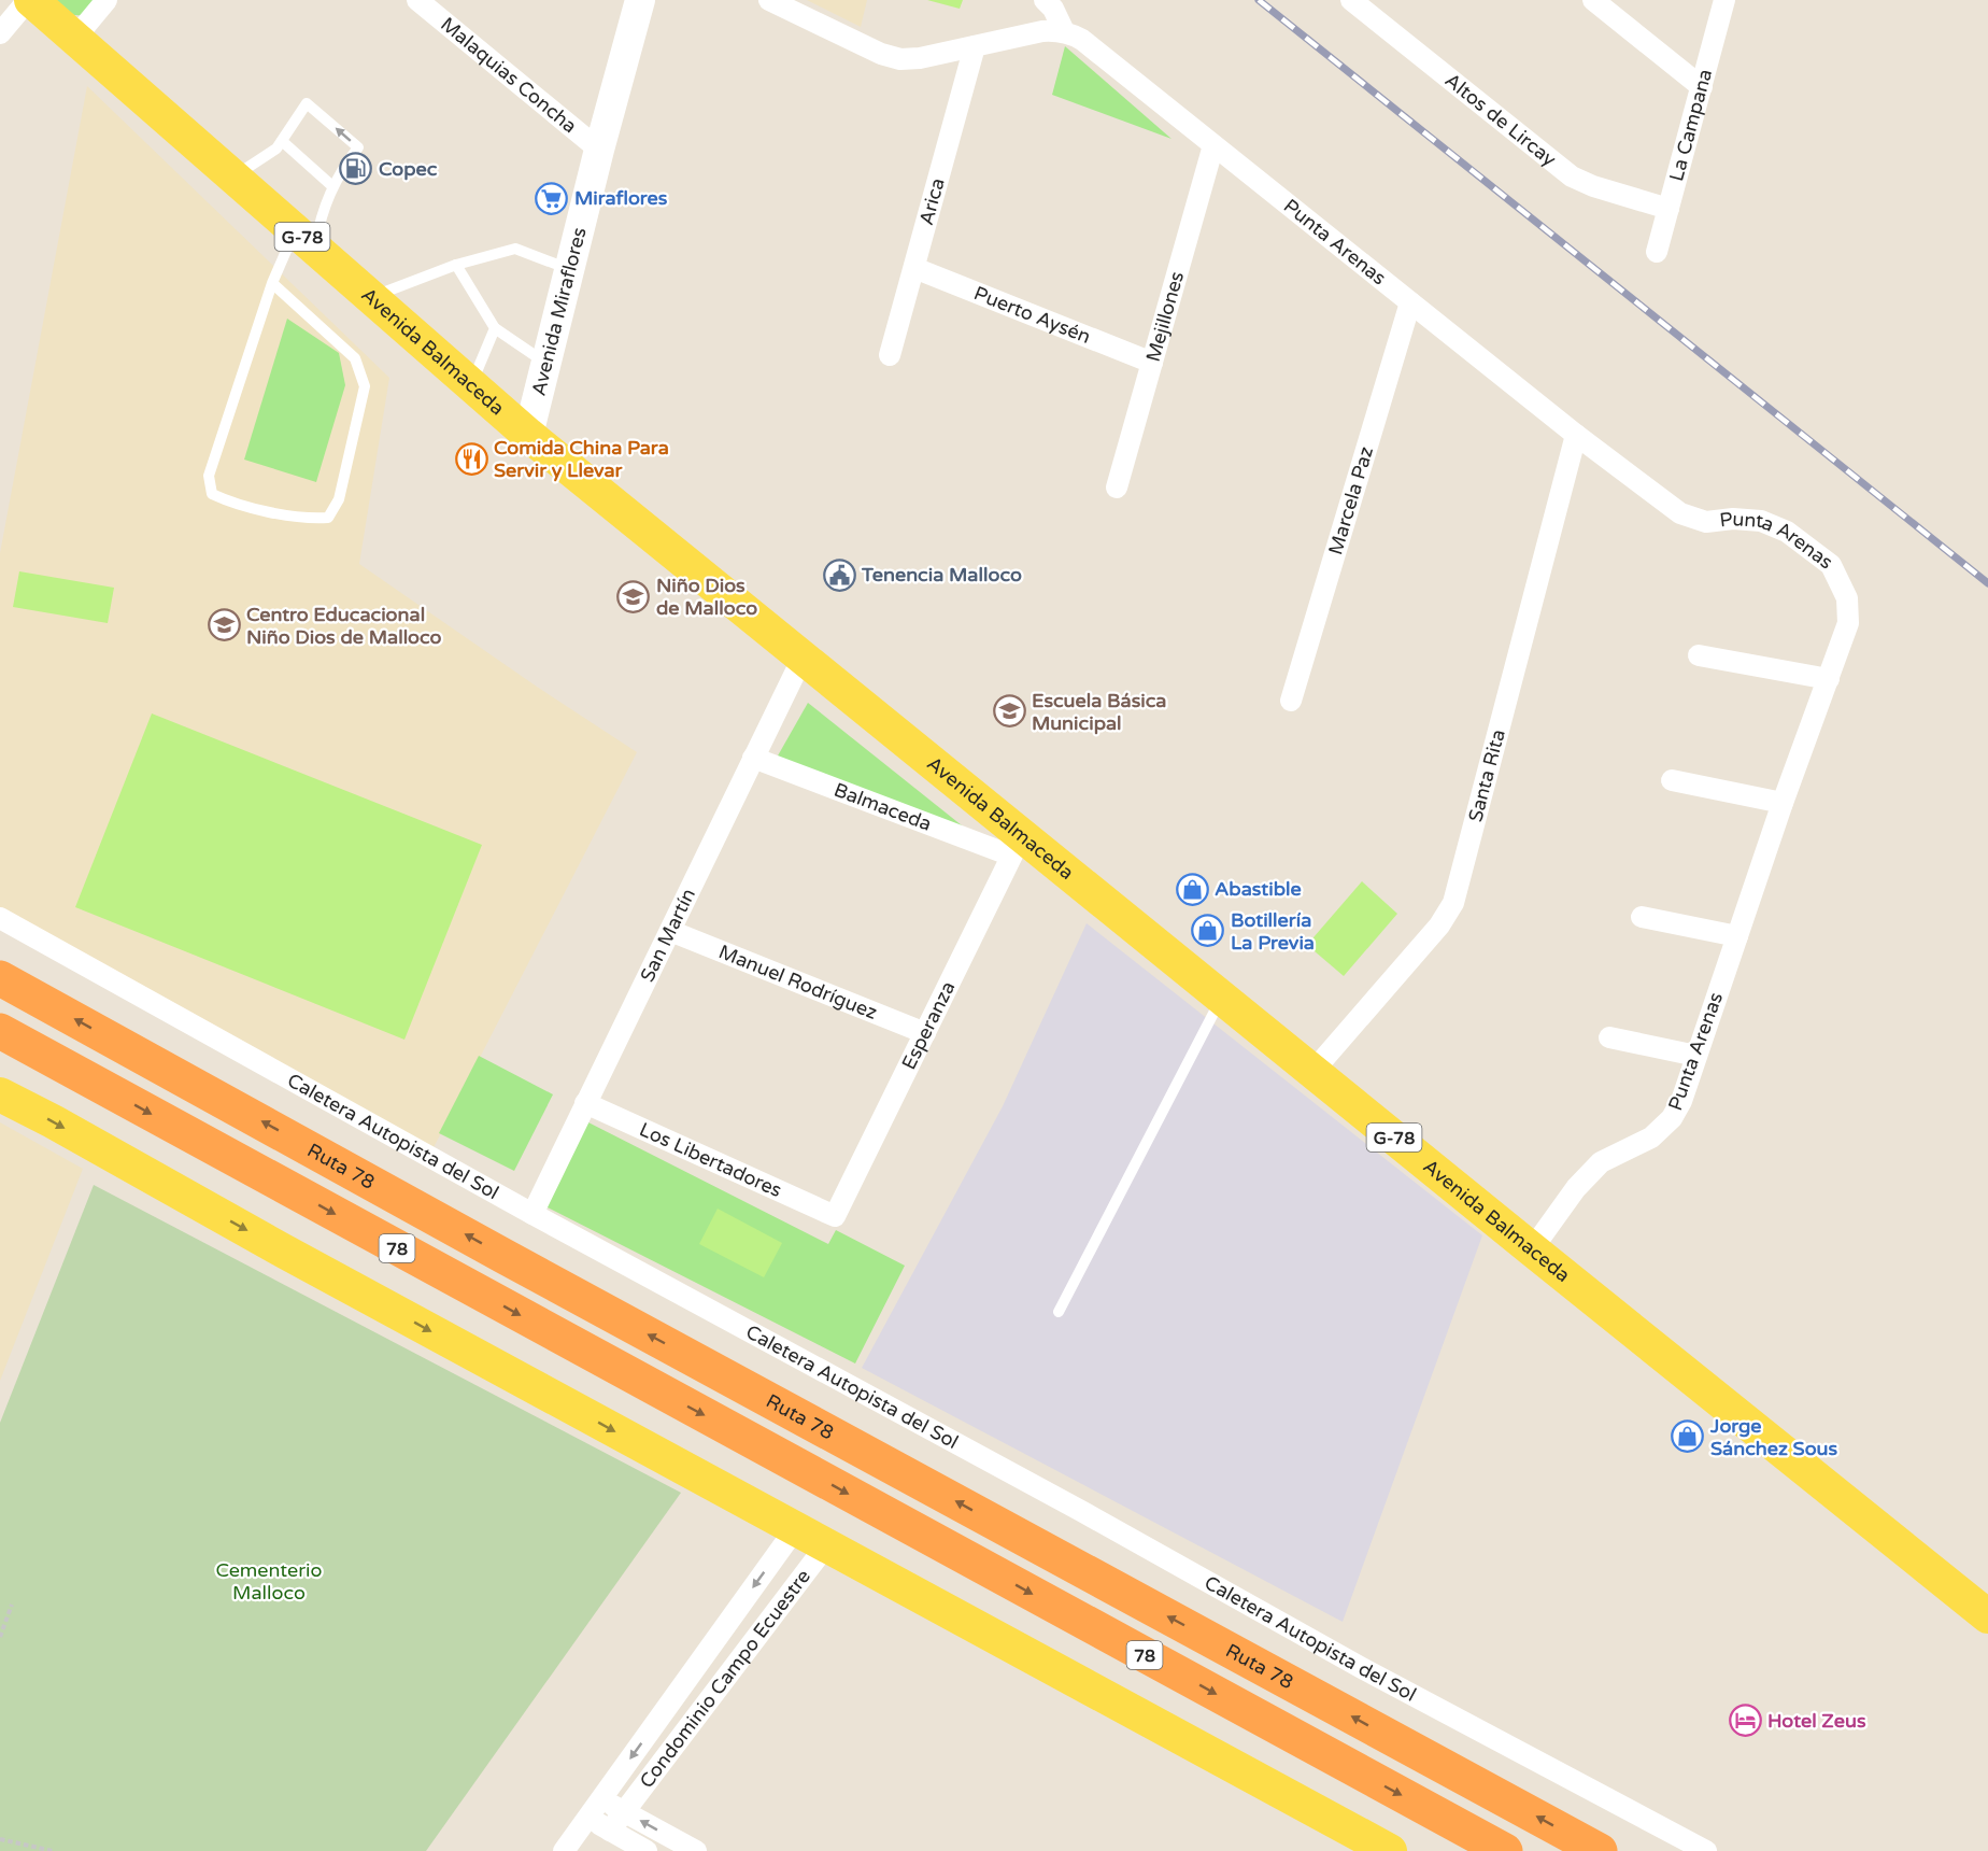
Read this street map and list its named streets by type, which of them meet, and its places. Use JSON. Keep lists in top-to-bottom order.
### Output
{
  "streets": {
    "highway": ["Ruta 78", "78"],
    "main road": ["G-78", "Avenida Miraflores", "Avenida Balmaceda"],
    "street": [
      "Malaquias Concha",
      "Altos de Lircay",
      "La Campana",
      "Arica",
      "Punta Arenas",
      "Puerto Aysén",
      "Mejillones",
      "Marcela Paz",
      "Santa Rita",
      "Balmaceda",
      "San Martín",
      "Manuel Rodríguez",
      "Esperanza",
      "Caletera Autopista del Sol",
      "Los Libertadores",
      "Condominio Campo Ecuestre"
    ]
  },
  "crossings": [
    ["Malaquias Concha", "Avenida Miraflores"],
    ["Altos de Lircay", "La Campana"],
    ["Arica", "Puerto Aysén"],
    ["Punta Arenas", "Mejillones"],
    ["Punta Arenas", "Avenida Balmaceda"],
    ["Punta Arenas", "Marcela Paz"],
    ["Punta Arenas", "Santa Rita"],
    ["Avenida Miraflores", "Avenida Balmaceda"],
    ["Puerto Aysén", "Mejillones"],
    ["Avenida Balmaceda", "Santa Rita"],
    ["Avenida Balmaceda", "Balmaceda"],
    ["Avenida Balmaceda", "San Martín"],
    ["Avenida Balmaceda", "Esperanza"],
    ["Balmaceda", "San Martín"],
    ["Balmaceda", "Esperanza"],
    ["San Martín", "Manuel Rodríguez"],
    ["San Martín", "Caletera Autopista del Sol"],
    ["San Martín", "Los Libertadores"],
    ["Manuel Rodríguez", "Esperanza"],
    ["Esperanza", "Los Libertadores"]
  ],
  "parks": ["Cementerio Malloco"],
  "places": {
    "fuel station": ["Copec"],
    "supermarket": ["Miraflores"],
    "restaurant": ["Comida China Para Servir y Llevar"],
    "public building": ["Tenencia Malloco"],
    "school or university": ["Niño Dios de Malloco", "Centro Educacional Niño Dios de Malloco", "Escuela Básica Municipal"],
    "shop": ["Abastible", "Botillería La Previa", "Jorge Sánchez Sous"],
    "hotel": ["Hotel Zeus"]
  }
}
